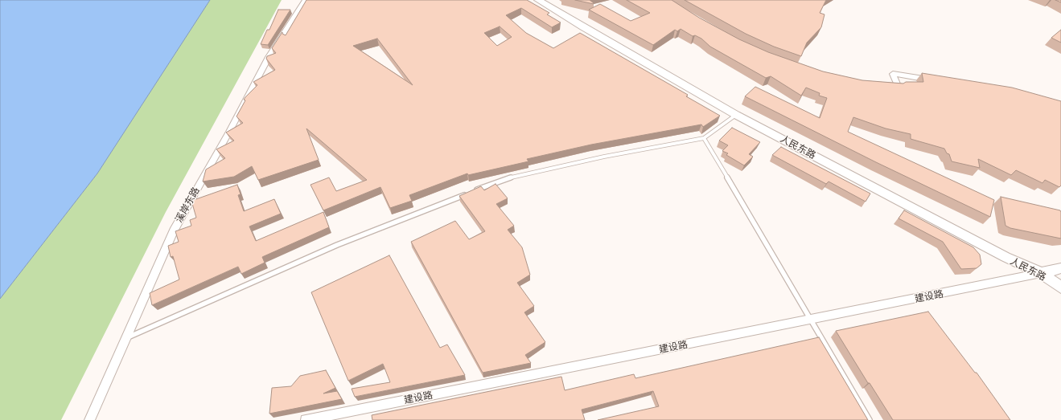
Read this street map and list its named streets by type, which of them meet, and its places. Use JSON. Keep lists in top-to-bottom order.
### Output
{
  "streets": {
    "main road": ["人民东路"],
    "street": ["溪岸东路", "建设路"]
  },
  "crossings": [
    ["人民东路", "建设路"]
  ]
}
